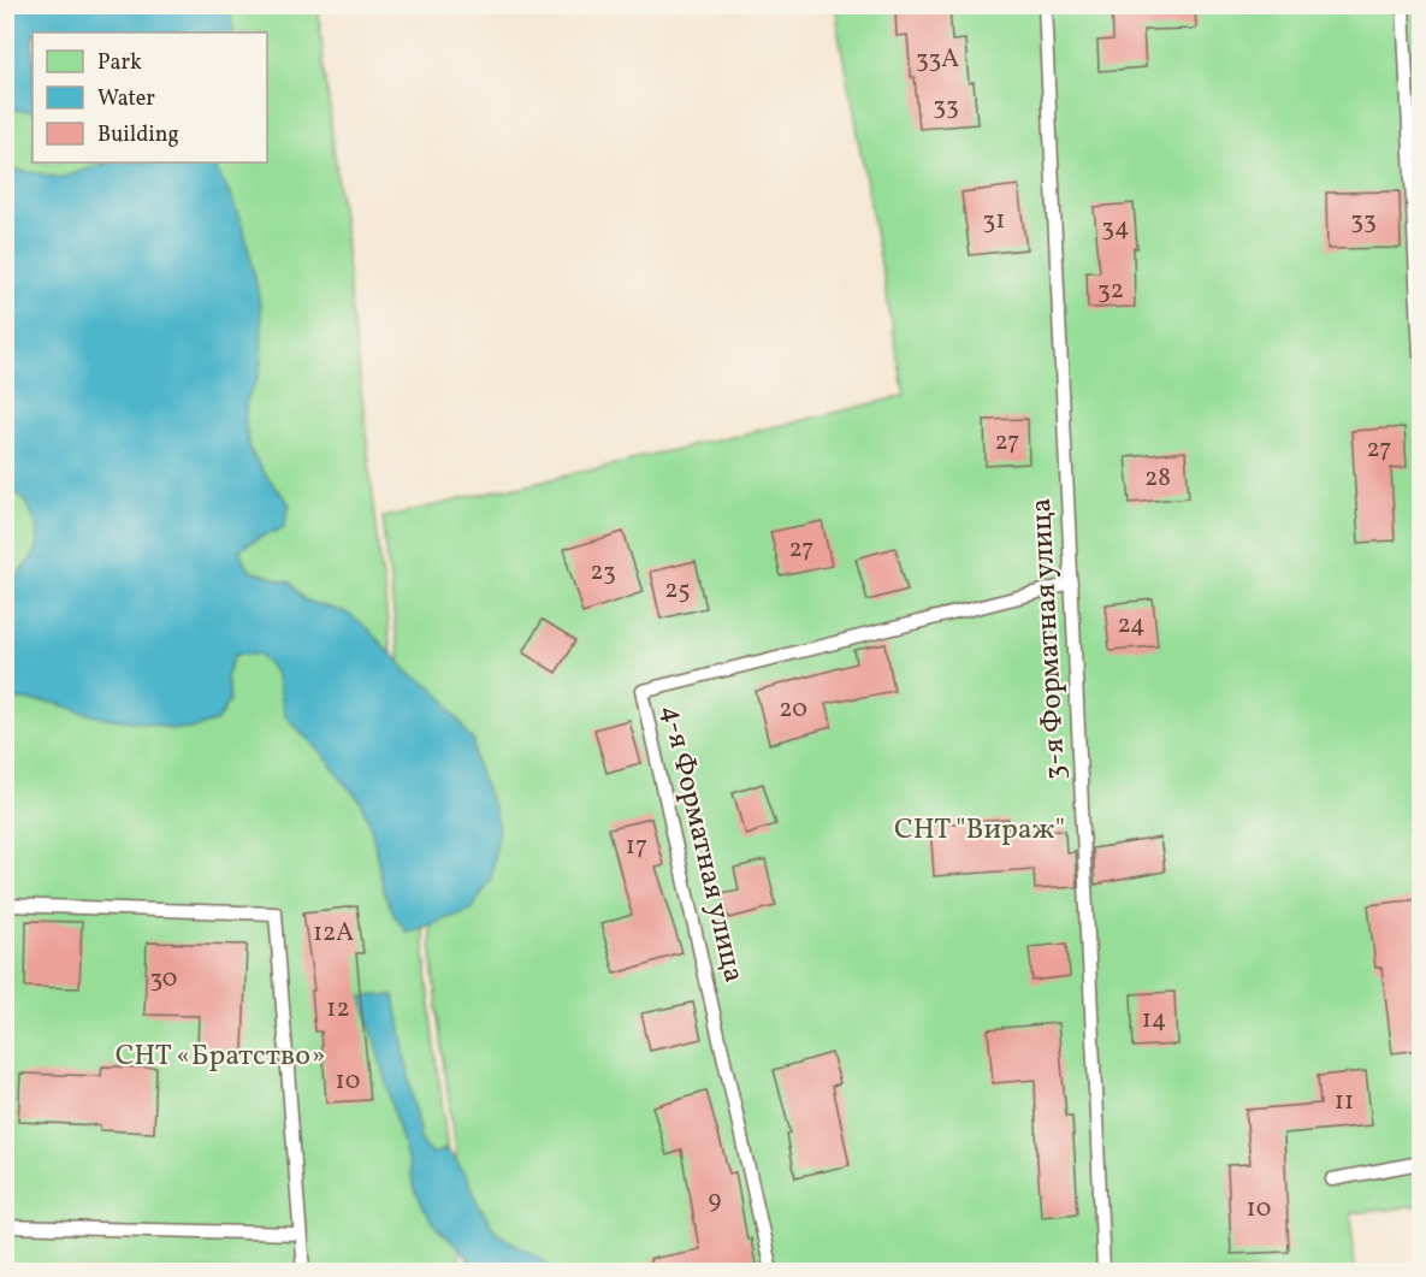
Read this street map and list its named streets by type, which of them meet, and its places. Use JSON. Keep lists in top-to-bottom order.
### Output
{
  "streets": {
    "lane": ["3-я Форматная улица", "4-я Форматная улица"]
  },
  "crossings": [
    ["3-я Форматная улица", "4-я Форматная улица"]
  ],
  "parks": ["СНТ \"Вираж\"", "СНТ «Братство»"],
  "house_numbers": [
    "33А",
    "33",
    "31",
    "33",
    "34",
    "32",
    "27",
    "27",
    "28",
    "27",
    "23",
    "25",
    "24",
    "20",
    "17",
    "12А",
    "30",
    "12",
    "14",
    "10",
    "11",
    "9",
    "10"
  ],
  "legend": ["Park", "Water", "Building"]
}
